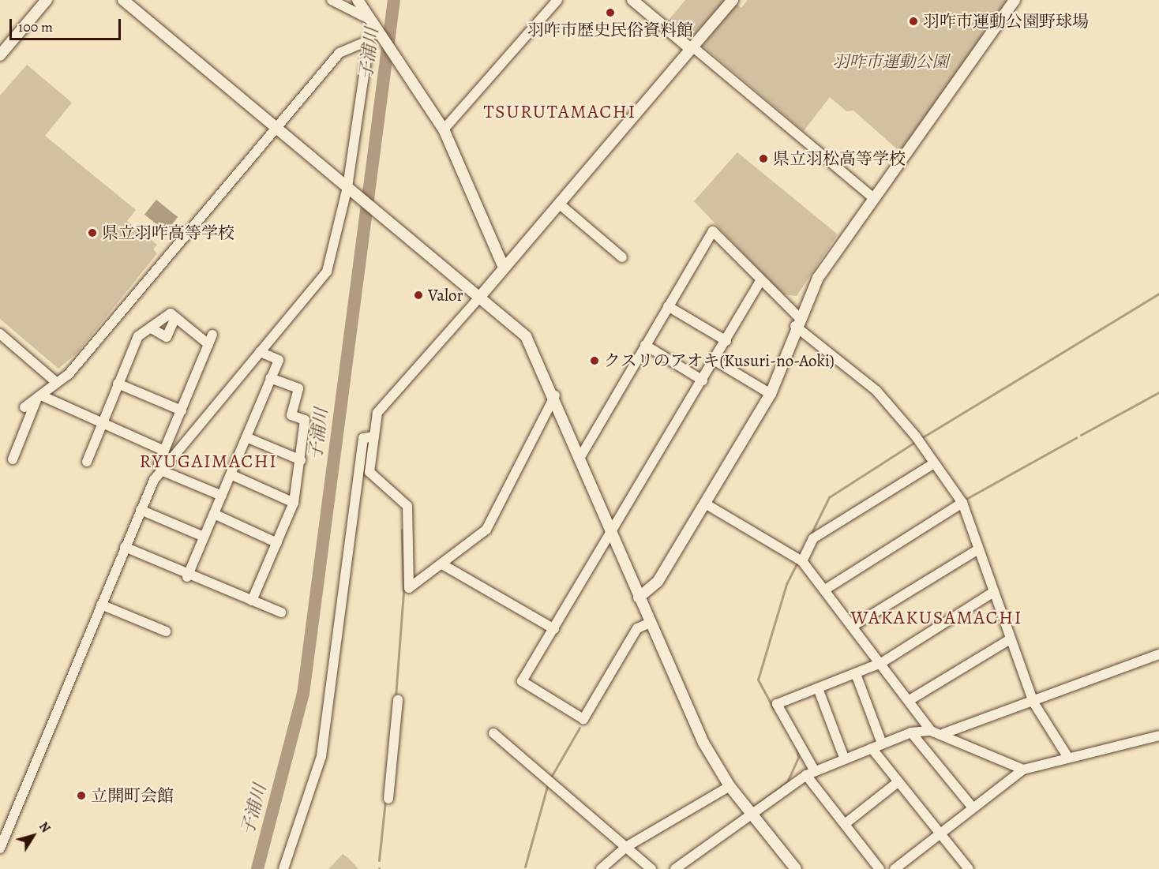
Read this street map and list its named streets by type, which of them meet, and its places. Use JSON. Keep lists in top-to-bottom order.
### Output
{
  "districts": ["TSURUTAMACHI", "RYUGAIMACHI", "WAKAKUSAMACHI"],
  "water": ["子浦川"],
  "parks": ["羽咋市運動公園"],
  "places": [
    "羽咋市歴史民俗資料館",
    "羽咋市運動公園野球場",
    "県立羽松高等学校",
    "県立羽咋高等学校",
    "Valor",
    "クスリのアオキ(Kusuri-no-Aoki)",
    "立開町会館"
  ],
  "scale_bar": "100 m",
  "north": "top right"
}
